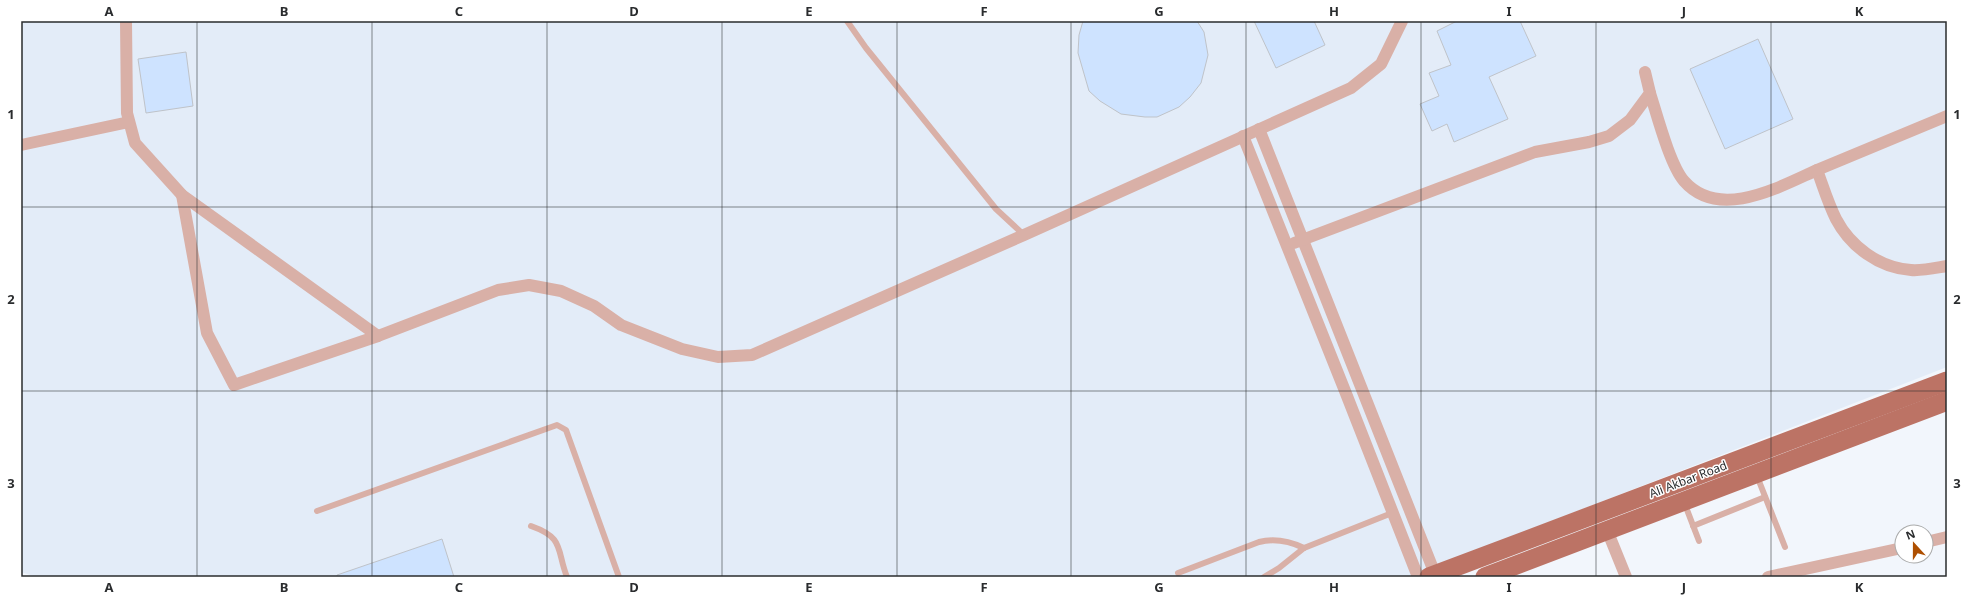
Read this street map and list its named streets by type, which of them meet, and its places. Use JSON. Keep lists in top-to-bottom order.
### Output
{
  "streets": {
    "main road": ["Ali Akbar Road"]
  },
  "north": "top",
  "grid": {
    "columns": [
      "A",
      "B",
      "C",
      "D",
      "E",
      "F",
      "G",
      "H",
      "I",
      "J",
      "K"
    ],
    "rows": ["1", "2", "3"]
  }
}
